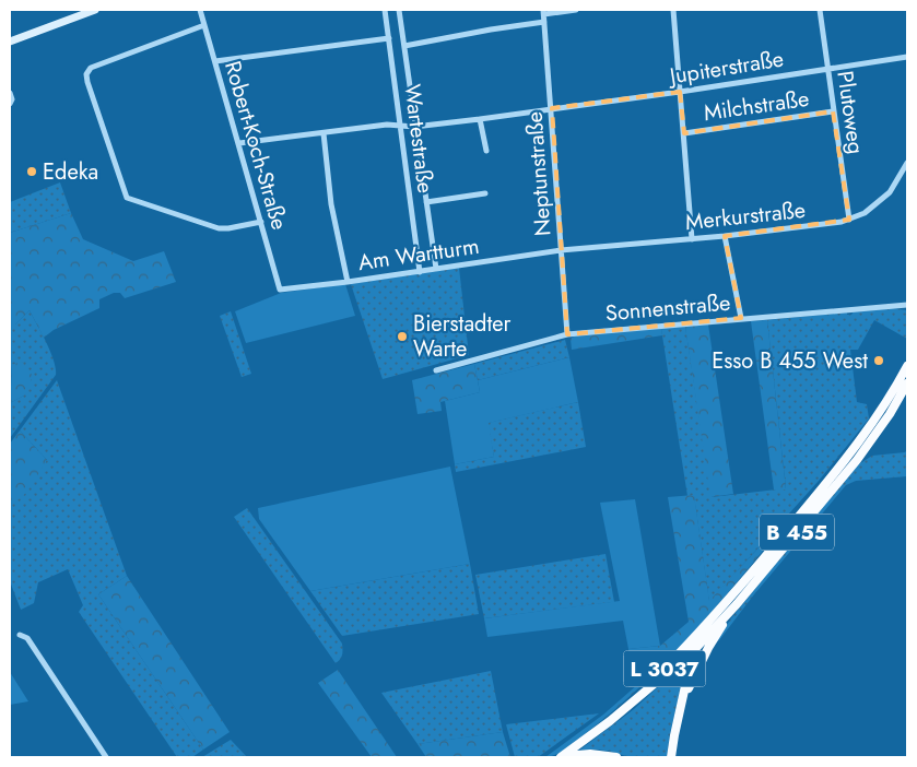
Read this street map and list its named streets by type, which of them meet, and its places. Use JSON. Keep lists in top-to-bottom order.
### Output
{
  "streets": {
    "main road": ["B 455", "L 3037"],
    "street": [
      "Jupiterstraße",
      "Milchstraße",
      "Plutoweg",
      "Wartestraße",
      "Robert-Koch-Straße",
      "Neptunstraße",
      "Merkurstraße",
      "Am Wartturm",
      "Sonnenstraße"
    ]
  },
  "crossings": [
    ["Jupiterstraße", "Plutoweg"],
    ["Jupiterstraße", "Wartestraße"],
    ["Jupiterstraße", "Robert-Koch-Straße"],
    ["Jupiterstraße", "Neptunstraße"],
    ["Milchstraße", "Plutoweg"],
    ["Plutoweg", "Merkurstraße"],
    ["Wartestraße", "Am Wartturm"],
    ["Robert-Koch-Straße", "Am Wartturm"],
    ["Neptunstraße", "Merkurstraße"],
    ["Neptunstraße", "Am Wartturm"],
    ["Neptunstraße", "Sonnenstraße"],
    ["Merkurstraße", "Am Wartturm"],
    ["B 455", "L 3037"]
  ],
  "places": ["Edeka", "Bierstadter Warte", "Esso B 455 West"]
}
